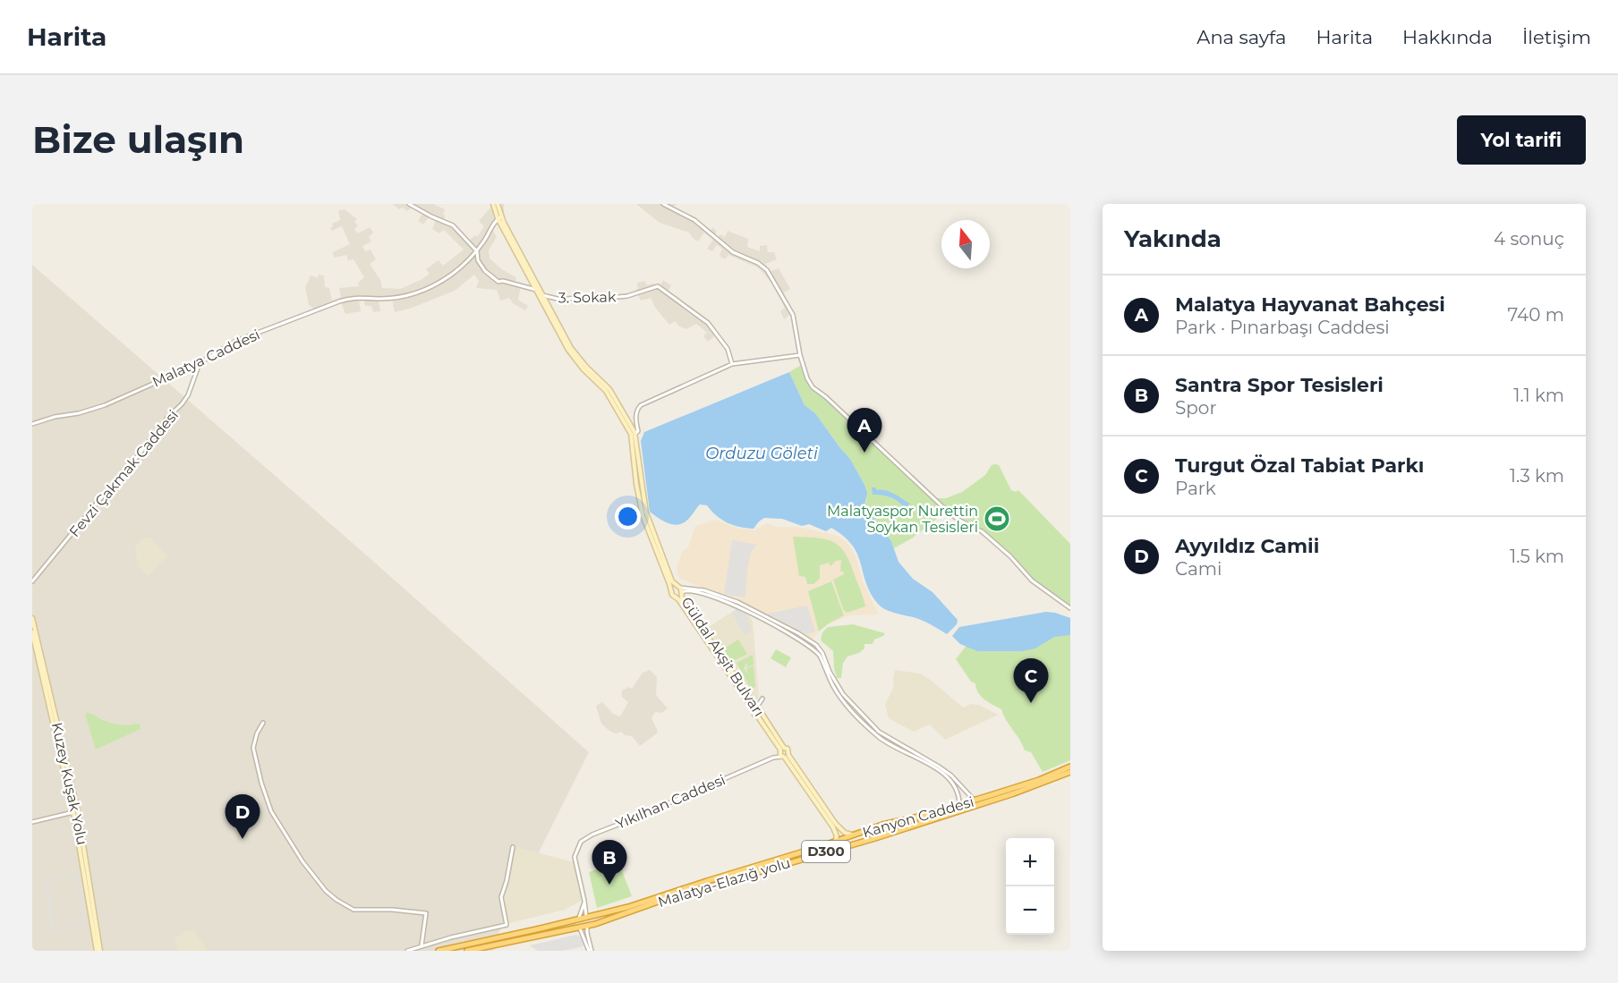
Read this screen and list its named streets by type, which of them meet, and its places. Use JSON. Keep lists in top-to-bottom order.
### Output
{
  "streets": {
    "highway": ["Kanyon Caddesi", "D300", "Malatya-Elazığ yolu"],
    "main road": ["Güldal Akşit Bulvarı", "Kuzey Kuşak Yolu"],
    "street": [
      "3. Sokak",
      "Malatya Caddesi",
      "Fevzi Çakmak Caddesi",
      "Yıkılhan Caddesi"
    ]
  },
  "crossings": [
    ["3. Sokak", "Malatya Caddesi"],
    ["3. Sokak", "Güldal Akşit Bulvarı"],
    ["Malatya Caddesi", "Fevzi Çakmak Caddesi"],
    ["Malatya Caddesi", "Güldal Akşit Bulvarı"],
    ["Güldal Akşit Bulvarı", "Yıkılhan Caddesi"],
    ["Güldal Akşit Bulvarı", "Kanyon Caddesi"],
    ["Yıkılhan Caddesi", "Kanyon Caddesi"],
    ["Kanyon Caddesi", "D300"]
  ],
  "water": ["Orduzu Göleti"],
  "places": {
    "sports": ["Malatyaspor Nurettin Soykan Tesisleri"]
  },
  "north": "top",
  "page": {
    "header": "Harita",
    "nav": [
      "Ana sayfa",
      "Harita",
      "Hakkında",
      "İletişim"
    ],
    "buttons": "Yol tarifi",
    "title": "Bize ulaşın",
    "heading": ["Yakında", "4 sonuç"],
    "list": [
      {
        "mark": "A",
        "name": "Malatya Hayvanat Bahçesi",
        "note": "Park · Pınarbaşı Caddesi",
        "value": "740 m"
      },
      {
        "mark": "B",
        "name": "Santra Spor Tesisleri",
        "note": "Spor",
        "value": "1.1 km"
      },
      {
        "mark": "C",
        "name": "Turgut Özal Tabiat Parkı",
        "note": "Park",
        "value": "1.3 km"
      },
      {
        "mark": "D",
        "name": "Ayyıldız Camii",
        "note": "Cami",
        "value": "1.5 km"
      }
    ],
    "pins": [
      "A",
      "C",
      "D",
      "B"
    ],
    "map_buttons": ["+", "−"]
  }
}
